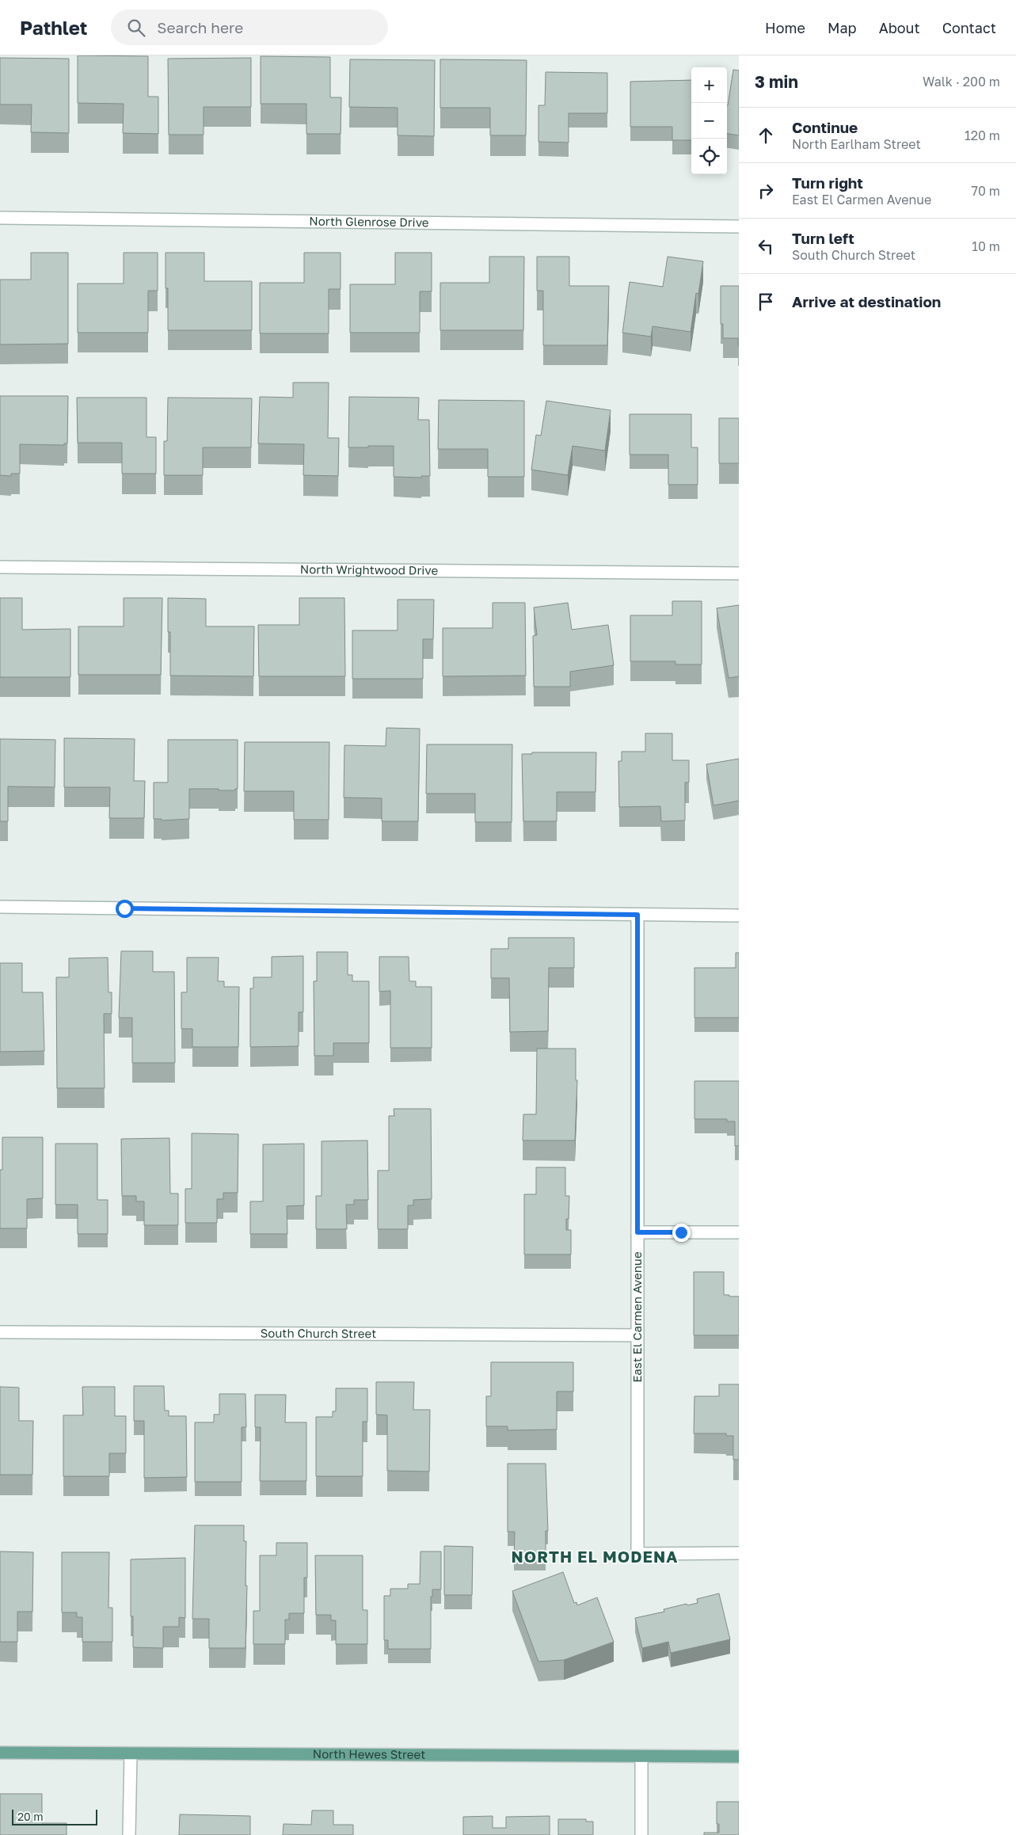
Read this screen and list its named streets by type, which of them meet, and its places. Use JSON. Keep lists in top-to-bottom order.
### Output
{
  "streets": {
    "main road": ["North Hewes Street"],
    "street": [
      "North Glenrose Drive",
      "North Wrightwood Drive",
      "East El Carmen Avenue",
      "South Church Street"
    ]
  },
  "crossings": [
    ["East El Carmen Avenue", "South Church Street"]
  ],
  "districts": ["NORTH EL MODENA"],
  "scale_bar": "20 m",
  "page": {
    "header": "Pathlet",
    "search": "Search here",
    "nav": [
      "Home",
      "Map",
      "About",
      "Contact"
    ],
    "heading": ["3 min", "Walk · 200 m"],
    "map_buttons": ["+", "−"],
    "list": [
      ["Continue", "North Earlham Street", "120 m"],
      ["Turn right", "East El Carmen Avenue", "70 m"],
      ["Turn left", "South Church Street", "10 m"],
      "Arrive at destination"
    ],
    "scale": "20 m"
  }
}
